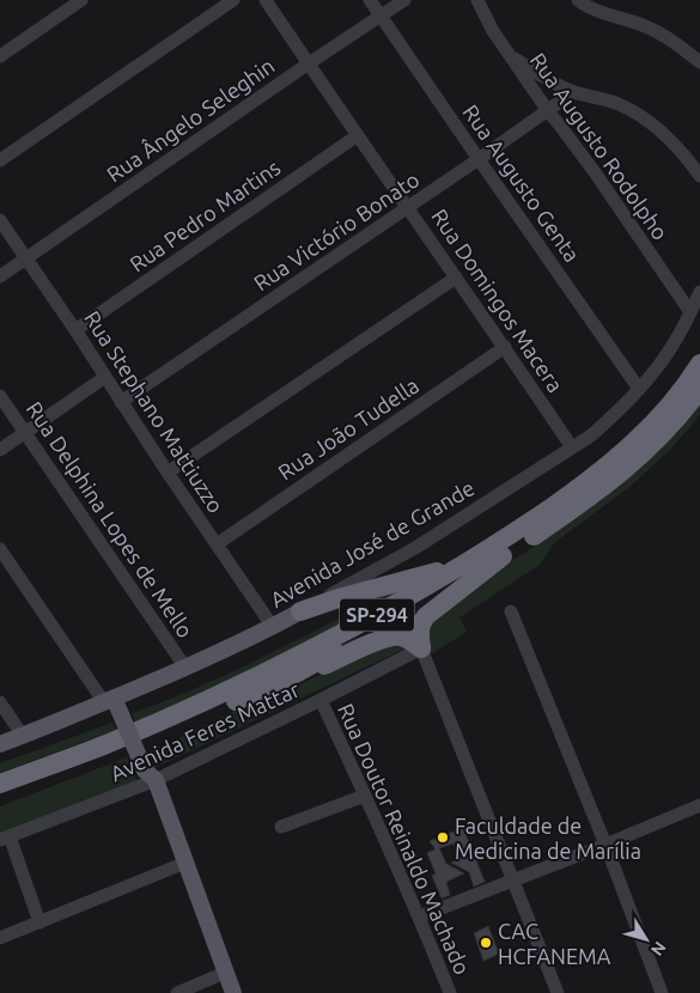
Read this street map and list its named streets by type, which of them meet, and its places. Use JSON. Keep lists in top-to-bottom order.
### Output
{
  "streets": {
    "highway": ["SP-294"],
    "main road": ["Avenida José de Grande"],
    "street": [
      "Rua Ângelo Seleghin",
      "Rua Augusto Rodolpho",
      "Rua Augusto Genta",
      "Rua Pedro Martins",
      "Rua Victório Bonato",
      "Rua Domingos Macera",
      "Rua Stephano Mattiuzzo",
      "Rua João Tudella",
      "Rua Delphina Lopes de Mello",
      "Avenida Feres Mattar",
      "Rua Doutor Reinaldo Machado"
    ]
  },
  "crossings": [
    ["Rua Ângelo Seleghin", "Rua Augusto Genta"],
    ["Rua Ângelo Seleghin", "Rua Domingos Macera"],
    ["Rua Ângelo Seleghin", "Rua Stephano Mattiuzzo"],
    ["Rua Augusto Rodolpho", "Rua Victório Bonato"],
    ["Rua Augusto Rodolpho", "Avenida José de Grande"],
    ["Rua Augusto Genta", "Rua Victório Bonato"],
    ["Rua Augusto Genta", "Avenida José de Grande"],
    ["Rua Pedro Martins", "Rua Domingos Macera"],
    ["Rua Pedro Martins", "Rua Stephano Mattiuzzo"],
    ["Rua Victório Bonato", "Rua Domingos Macera"],
    ["Rua Victório Bonato", "Rua Stephano Mattiuzzo"],
    ["Rua Domingos Macera", "Rua João Tudella"],
    ["Rua Domingos Macera", "Avenida José de Grande"],
    ["Rua Stephano Mattiuzzo", "Rua João Tudella"],
    ["Rua Stephano Mattiuzzo", "Avenida José de Grande"],
    ["Rua Delphina Lopes de Mello", "Avenida José de Grande"],
    ["Avenida Feres Mattar", "Rua Doutor Reinaldo Machado"]
  ],
  "places": ["Faculdade de Medicina de Marília", "CAC HCFANEMA"],
  "north": "bottom right"
}
